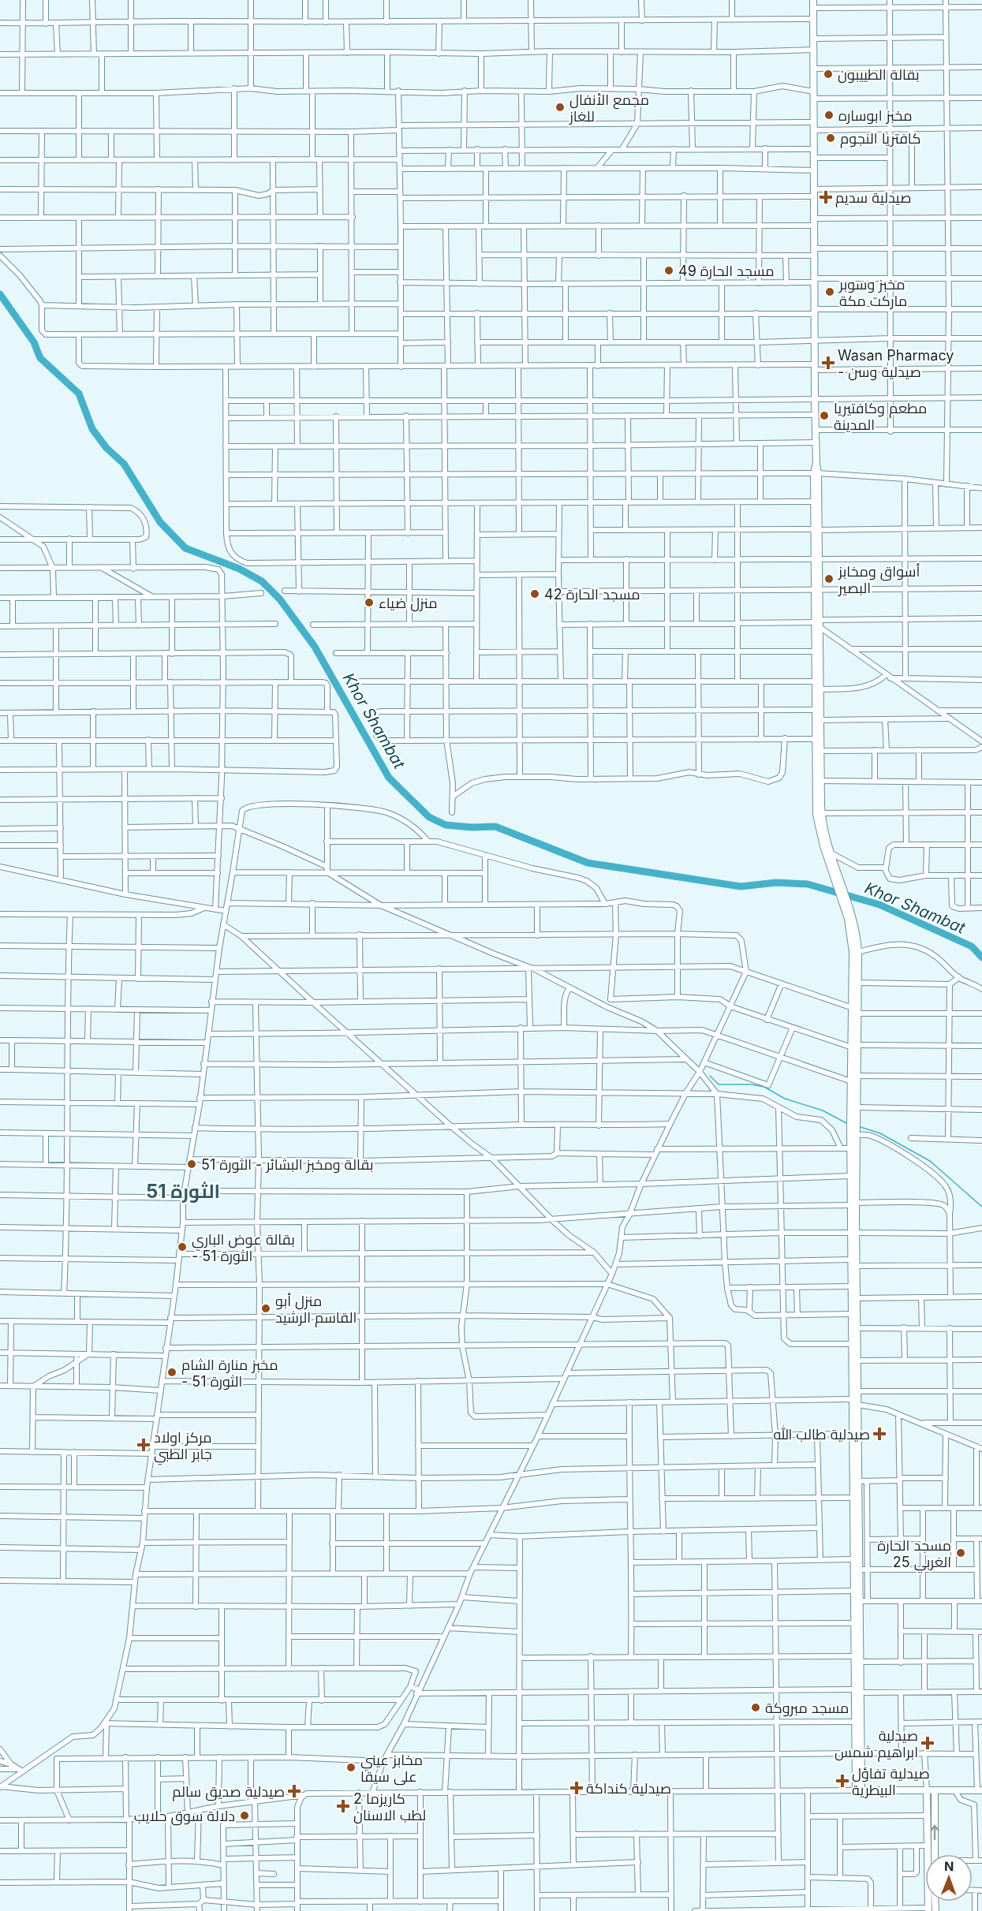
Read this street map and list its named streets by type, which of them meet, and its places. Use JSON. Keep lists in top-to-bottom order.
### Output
{
  "districts": ["الثورة 51"],
  "water": ["Khor Shambat"],
  "places": {
    "other": [
      "بقالة الطييبون",
      "مجمع الأنفال للغاز",
      "مخبز ابوساره",
      "كافتريا النجوم",
      "مسجد الحارة 49",
      "مخبز وسوبر ماركت مكة",
      "مطعم وكافتيريا المدينة",
      "أسواق ومخابز البصير",
      "مسجد الحارة 42",
      "منزل ضياء",
      "بقالة ومخبز البشائر - الثورة 51",
      "بقالة عوض الباري - الثورة 51",
      "منزل أبو القاسم الرشيد",
      "مخبز منارة الشام - الثورة 51",
      "مسجد الحارة 25 الغربي",
      "مسجد مبروكة",
      "مخابز عيني على سيقا",
      "دلالة سوق حلايب"
    ],
    "health": [
      "صيدلية سديم",
      "Wasan Pharmacy - صيدلية وسن",
      "صيدلية طالب الله",
      "مركز اولاد جابر الطبي",
      "صيدلية ابراهيم شمس",
      "صيدلية تفاؤل البيطرية",
      "صيدلية كنداكة",
      "صيدلية صديق سالم",
      "كاريزما 2 لطب الاسنان"
    ]
  },
  "north": "top"
}
